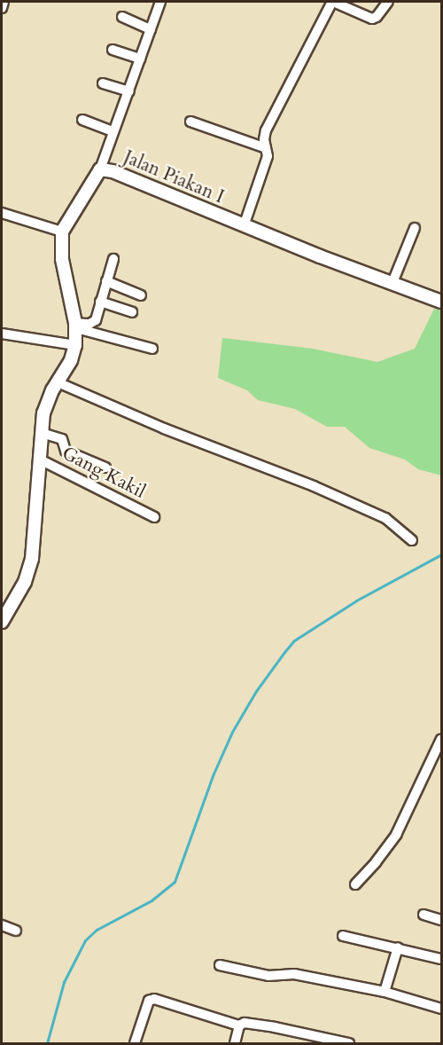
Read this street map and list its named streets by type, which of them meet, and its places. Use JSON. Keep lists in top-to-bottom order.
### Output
{
  "streets": {
    "street": ["Jalan Piakan I", "Gang Kakil"]
  }
}
